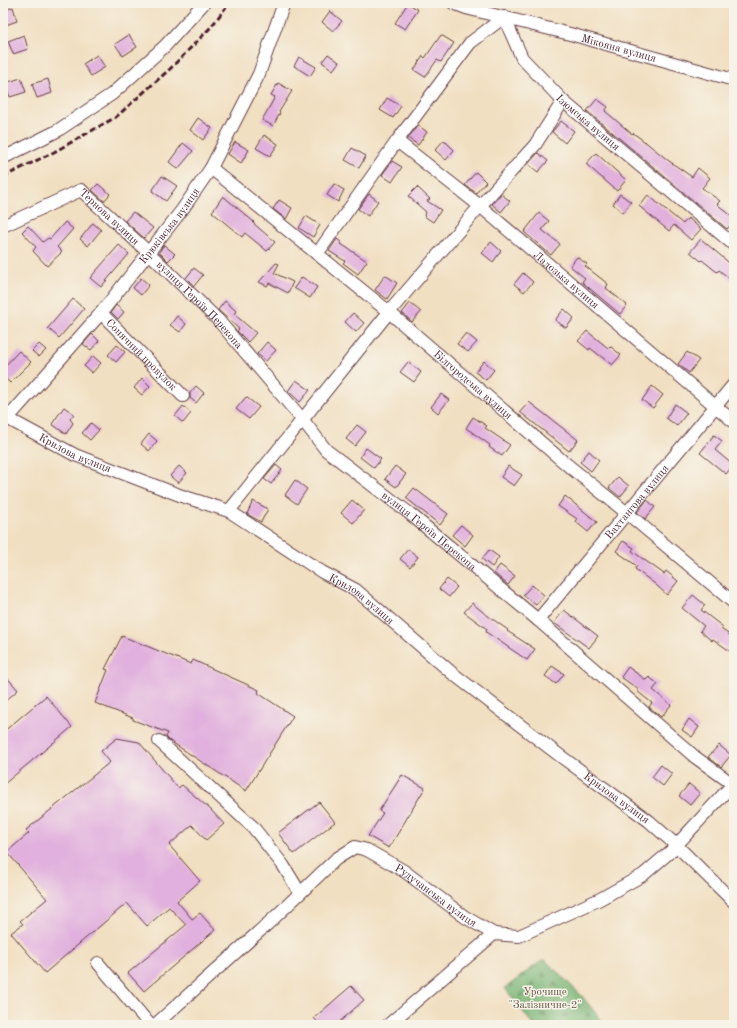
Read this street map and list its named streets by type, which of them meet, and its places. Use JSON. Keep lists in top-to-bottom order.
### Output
{
  "streets": {
    "street": [
      "Мікояна вулиця",
      "Ізюмська вулиця",
      "Тернова вулиця",
      "Крюківська вулиця",
      "Ладозька вулиця",
      "вулиця Героїв Перекопа",
      "Сонячний провулок",
      "Білгородська вулиця",
      "Крилова вулиця",
      "Вахтангова вулиця",
      "Рудучанська вулиця"
    ]
  },
  "crossings": [
    ["Мікояна вулиця", "Ізюмська вулиця"],
    ["Тернова вулиця", "Крюківська вулиця"],
    ["Тернова вулиця", "вулиця Героїв Перекопа"],
    ["Крюківська вулиця", "вулиця Героїв Перекопа"],
    ["Крюківська вулиця", "Сонячний провулок"],
    ["Крюківська вулиця", "Білгородська вулиця"],
    ["Крюківська вулиця", "Крилова вулиця"],
    ["Ладозька вулиця", "Вахтангова вулиця"],
    ["вулиця Героїв Перекопа", "Вахтангова вулиця"],
    ["вулиця Героїв Перекопа", "Рудучанська вулиця"],
    ["Білгородська вулиця", "Вахтангова вулиця"],
    ["Крилова вулиця", "Рудучанська вулиця"]
  ],
  "parks": ["Урочище \"Залізничне-2\""]
}
